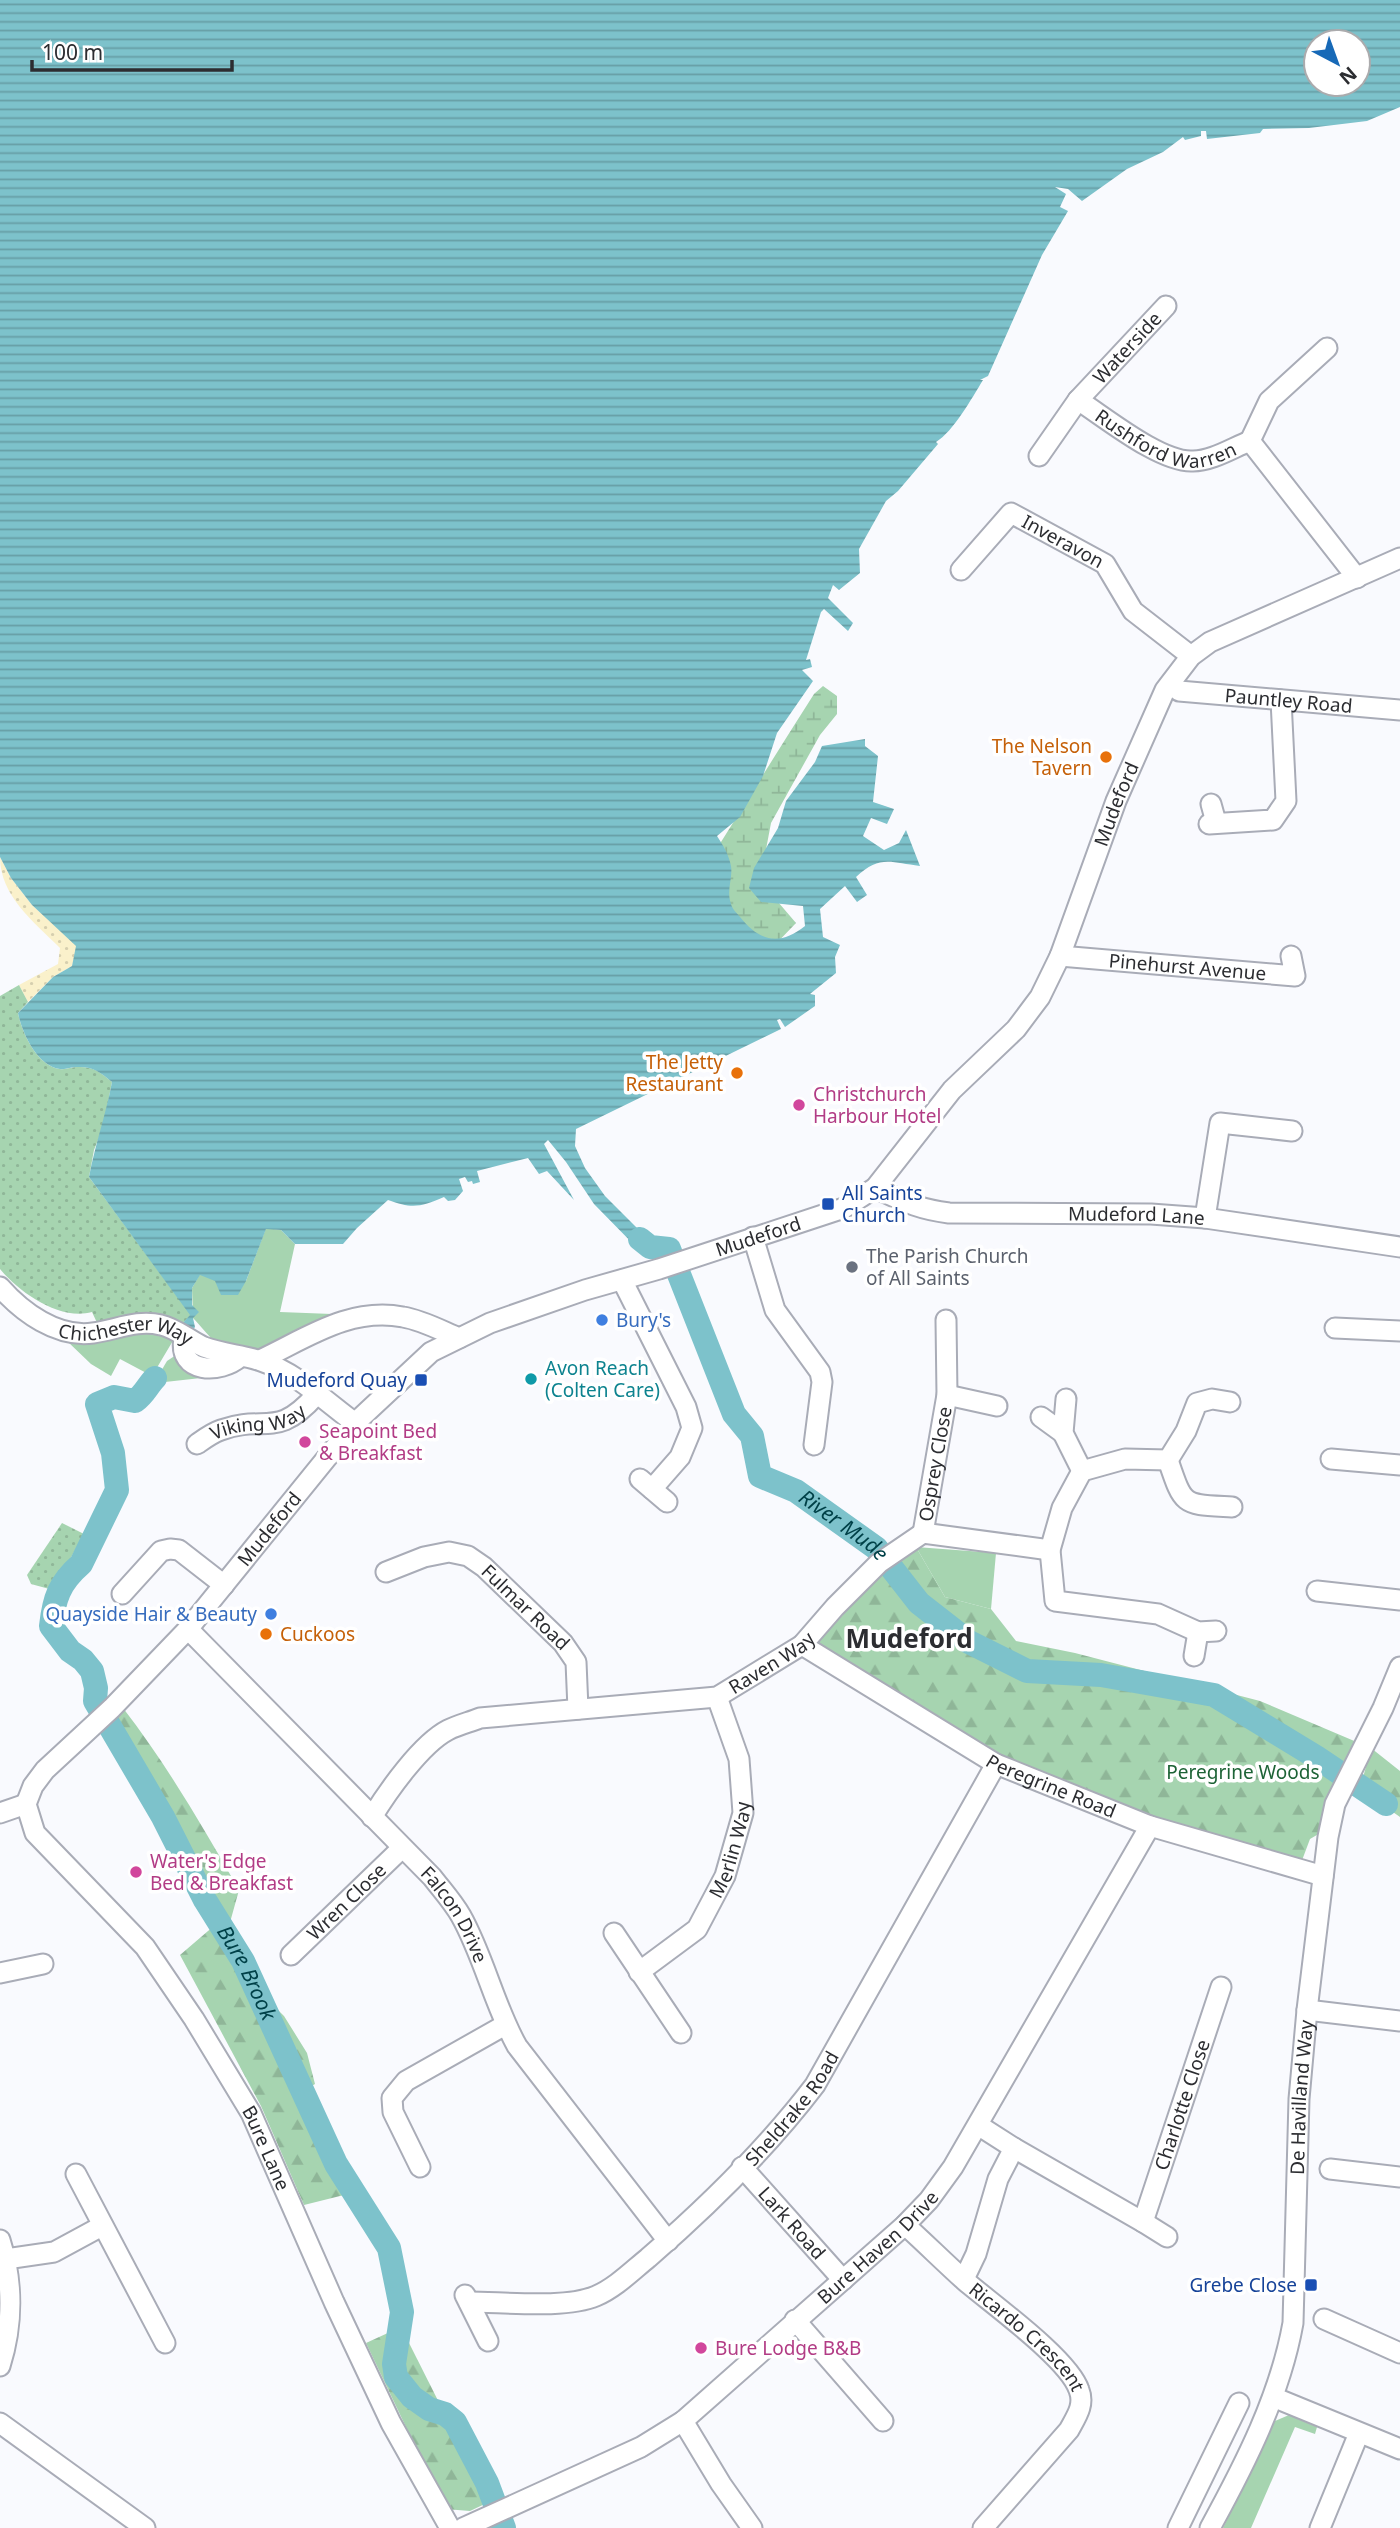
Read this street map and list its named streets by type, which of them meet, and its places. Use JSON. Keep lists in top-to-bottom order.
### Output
{
  "streets": {
    "street": [
      "Waterside",
      "Rushford Warren",
      "Inveravon",
      "Pauntley Road",
      "Mudeford",
      "Pinehurst Avenue",
      "Mudeford Lane",
      "Chichester Way",
      "Viking Way",
      "Osprey Close",
      "Fulmar Road",
      "Raven Way",
      "Peregrine Road",
      "Merlin Way",
      "Wren Close",
      "Falcon Drive",
      "De Havilland Way",
      "Charlotte Close",
      "Sheldrake Road",
      "Bure Lane",
      "Lark Road",
      "Bure Haven Drive",
      "Ricardo Crescent"
    ]
  },
  "crossings": [
    ["Waterside", "Rushford Warren"],
    ["Rushford Warren", "Mudeford"],
    ["Inveravon", "Mudeford"],
    ["Mudeford", "Pinehurst Avenue"],
    ["Mudeford", "Mudeford Lane"],
    ["Mudeford", "Chichester Way"],
    ["Mudeford", "Falcon Drive"],
    ["Mudeford", "Bure Lane"],
    ["Chichester Way", "Viking Way"],
    ["Osprey Close", "Raven Way"],
    ["Fulmar Road", "Raven Way"],
    ["Raven Way", "Peregrine Road"],
    ["Raven Way", "Merlin Way"],
    ["Raven Way", "Falcon Drive"],
    ["Peregrine Road", "De Havilland Way"],
    ["Peregrine Road", "Sheldrake Road"],
    ["Peregrine Road", "Bure Haven Drive"],
    ["Wren Close", "Falcon Drive"],
    ["Falcon Drive", "Sheldrake Road"],
    ["Sheldrake Road", "Lark Road"],
    ["Lark Road", "Bure Haven Drive"],
    ["Bure Haven Drive", "Ricardo Crescent"]
  ],
  "districts": ["Mudeford"],
  "water": ["River Mude", "Bure Brook"],
  "parks": ["Peregrine Woods"],
  "places": {
    "other": [
      "The Nelson Tavern",
      "The Jetty Restaurant",
      "Christchurch Harbour Hotel",
      "The Parish Church of All Saints",
      "Bury's",
      "Avon Reach (Colten Care)",
      "Seapoint Bed & Breakfast",
      "Quayside Hair & Beauty",
      "Cuckoos",
      "Water's Edge Bed & Breakfast",
      "Bure Lodge B&B"
    ],
    "transit": ["All Saints Church", "Mudeford Quay", "Grebe Close"]
  },
  "scale_bar": "100 m",
  "north": "bottom right"
}
